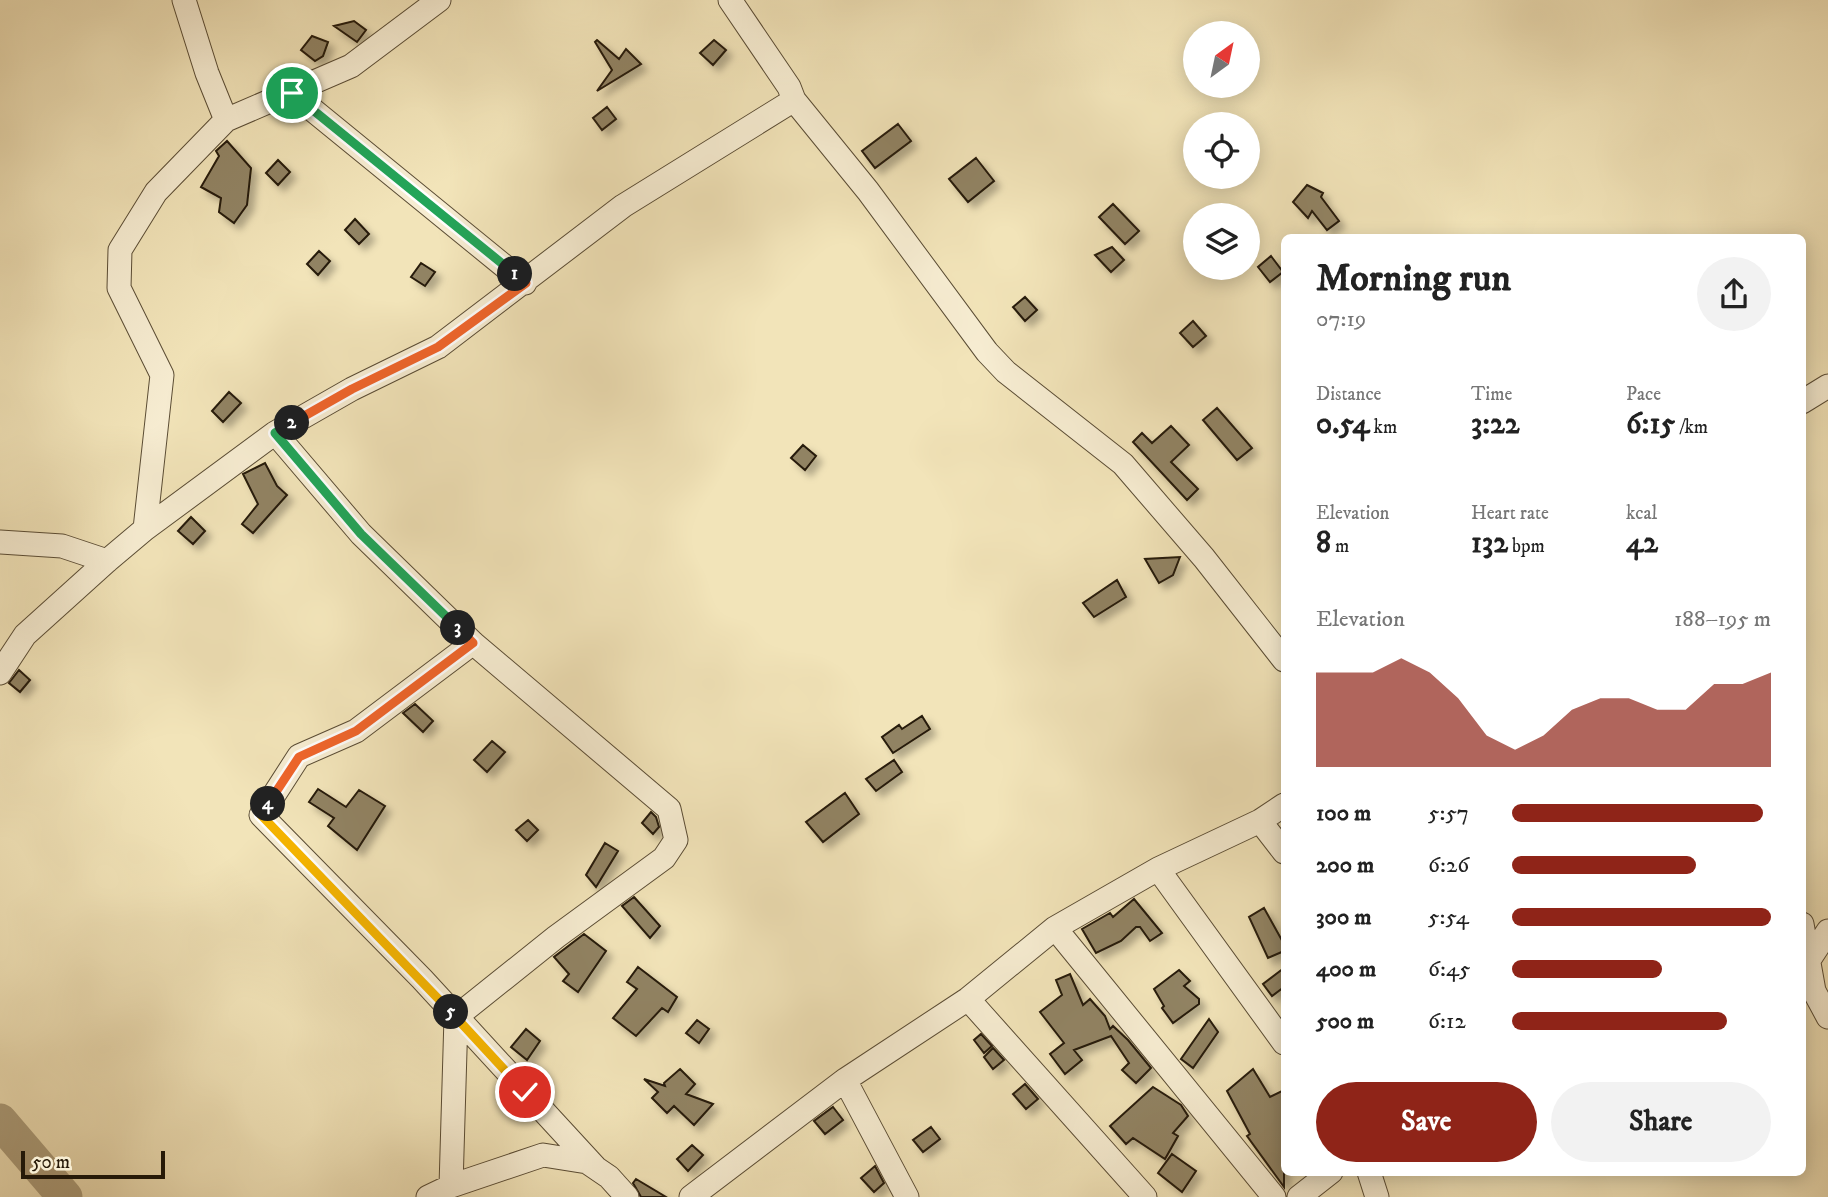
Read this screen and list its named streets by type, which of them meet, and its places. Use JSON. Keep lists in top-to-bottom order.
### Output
{
  "scale_bar": "50 m",
  "north": "top right",
  "page": {
    "heading": ["Morning run", "07:19"],
    "pins": [
      "1",
      "2",
      "3",
      "4",
      "5"
    ],
    "stats": [
      ["Distance", "0.54 km"],
      ["Time", "3:22"],
      ["Pace", "6:15 /km"],
      ["Elevation", "8 m"],
      ["Heart rate", "132 bpm"],
      ["kcal", "42"]
    ],
    "chart": ["Elevation", "188–195 m"],
    "list": [
      {
        "name": "100 m",
        "note": "5:57"
      },
      {
        "name": "200 m",
        "note": "6:26"
      },
      {
        "name": "300 m",
        "note": "5:54"
      },
      {
        "name": "400 m",
        "note": "6:45"
      },
      {
        "name": "500 m",
        "note": "6:12"
      }
    ],
    "buttons": ["Save", "Share"],
    "scale": "50 m"
  }
}
